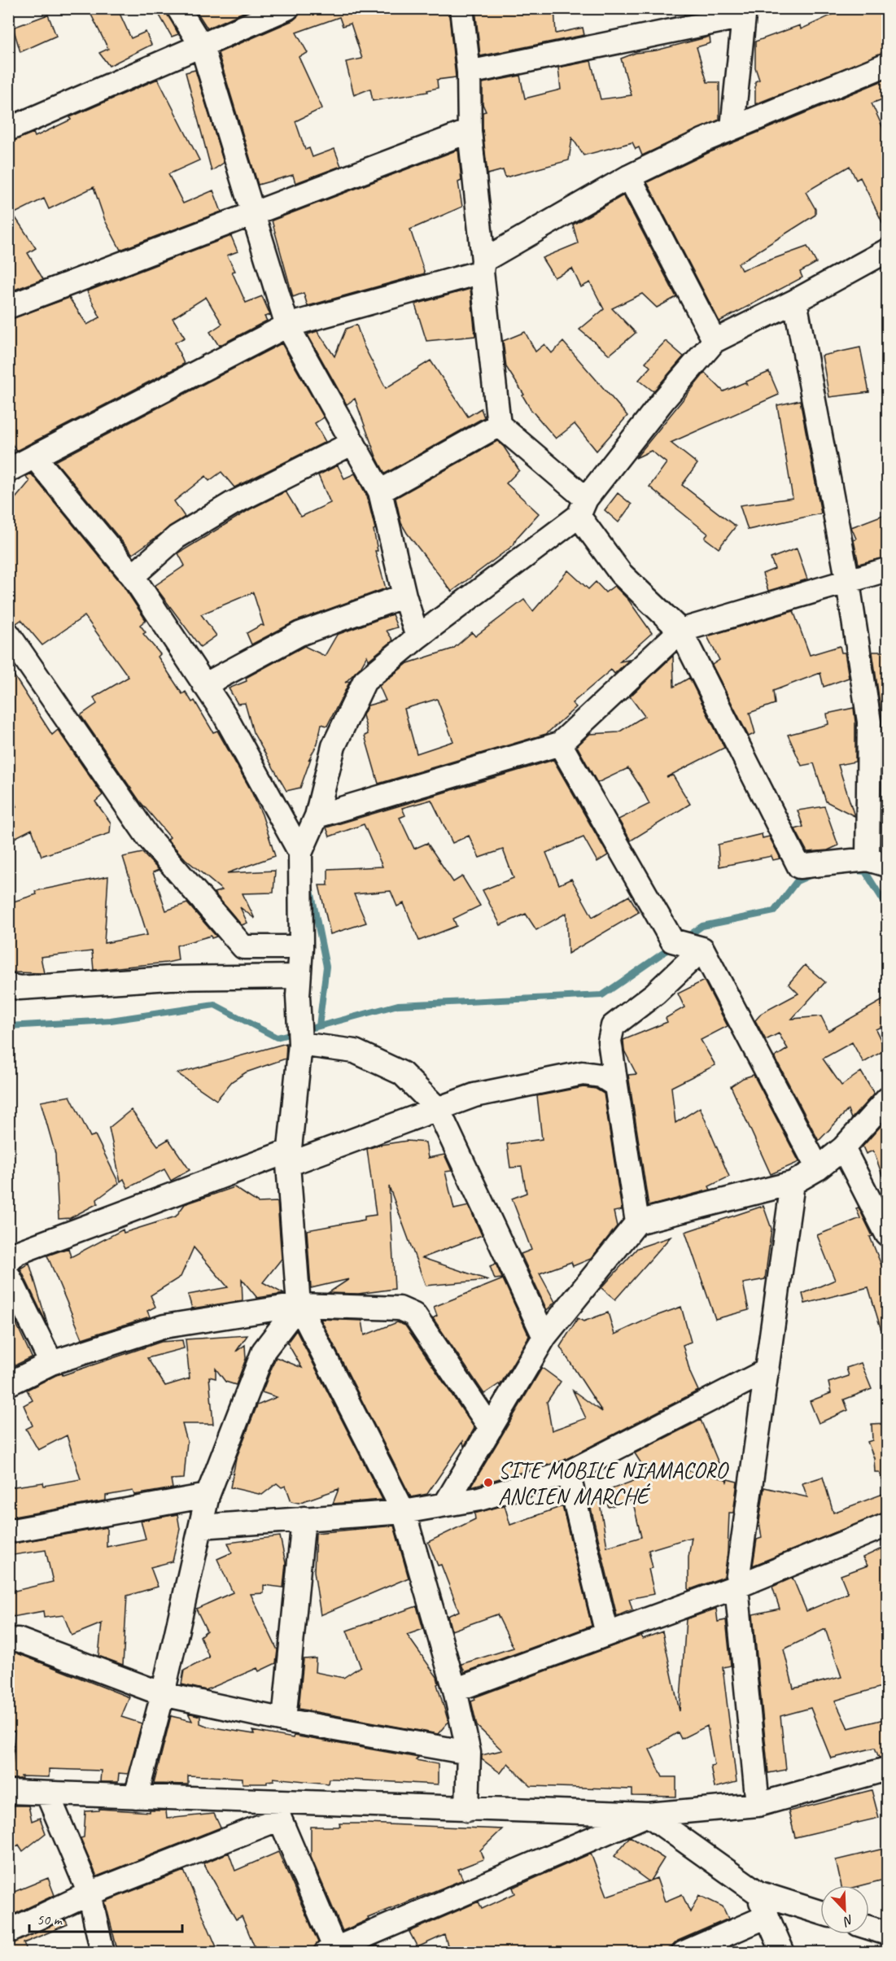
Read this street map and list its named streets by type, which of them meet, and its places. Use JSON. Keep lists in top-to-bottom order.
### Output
{
  "places": ["SITE MOBILE NIAMACORO ANCIEN MARCHÉ"],
  "scale_bar": "50 m",
  "north": "bottom right"
}
